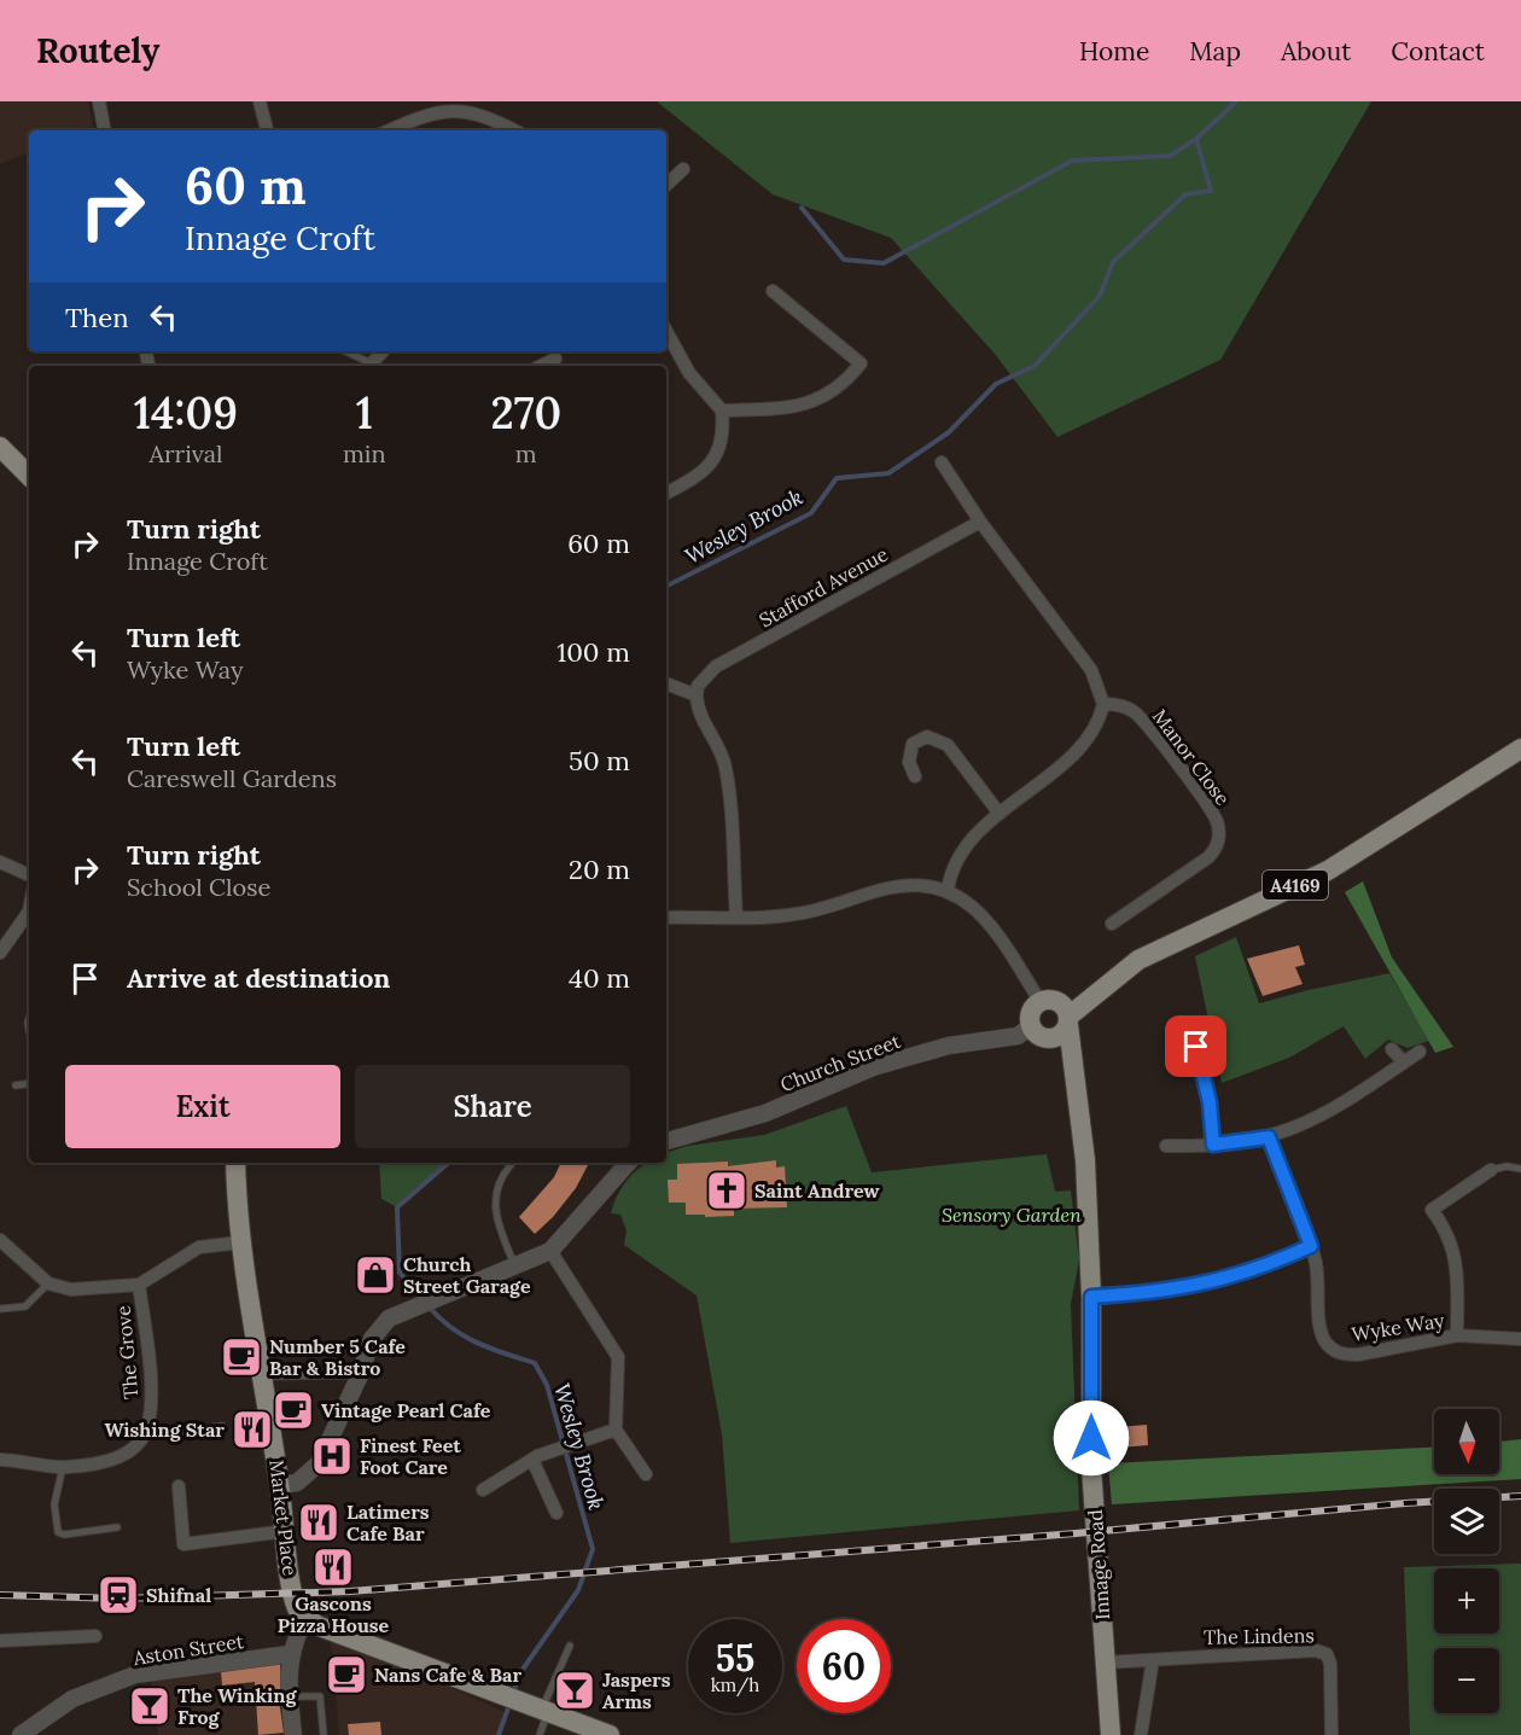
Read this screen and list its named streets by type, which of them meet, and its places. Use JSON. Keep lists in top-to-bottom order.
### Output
{
  "streets": {
    "main road": ["A4169", "Market Place", "Innage Road"],
    "street": [
      "Stafford Avenue",
      "Manor Close",
      "Church Street",
      "Wyke Way",
      "The Grove",
      "The Lindens",
      "Aston Street"
    ]
  },
  "crossings": [
    ["A4169", "Church Street"],
    ["The Grove", "Market Place"],
    ["Innage Road", "The Lindens"]
  ],
  "water": ["Wesley Brook"],
  "parks": ["Sensory Garden"],
  "places": {
    "church": ["Saint Andrew"],
    "shop": ["Church Street Garage"],
    "cafe": ["Number 5 Cafe Bar & Bistro", "Vintage Pearl Cafe", "Nans Cafe & Bar"],
    "restaurant": ["Wishing Star", "Latimers Cafe Bar", "Gascons Pizza House"],
    "hospital": ["Finest Feet Foot Care"],
    "station": ["Shifnal"],
    "bar": ["Jaspers Arms", "The Winking Frog"]
  },
  "north": "bottom",
  "page": {
    "header": "Routely",
    "nav": [
      "Home",
      "Map",
      "About",
      "Contact"
    ],
    "turn": ["60 m", "Innage Croft"],
    "then": "Then",
    "eta": [
      "14:09",
      "Arrival",
      "1",
      "min",
      "270",
      "m"
    ],
    "list": [
      {
        "name": "Turn right",
        "note": "Innage Croft",
        "value": "60 m"
      },
      {
        "name": "Turn left",
        "note": "Wyke Way",
        "value": "100 m"
      },
      {
        "name": "Turn left",
        "note": "Careswell Gardens",
        "value": "50 m"
      },
      {
        "name": "Turn right",
        "note": "School Close",
        "value": "20 m"
      },
      {
        "name": "Arrive at destination",
        "value": "40 m"
      }
    ],
    "buttons": ["Exit", "Share"],
    "map_buttons": ["+", "−"],
    "speed": "55 km/h",
    "limit": "60"
  }
}
